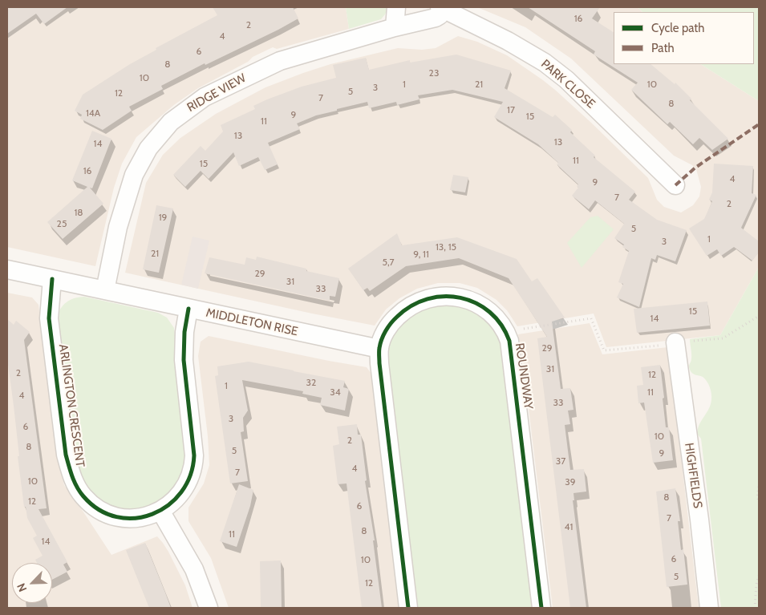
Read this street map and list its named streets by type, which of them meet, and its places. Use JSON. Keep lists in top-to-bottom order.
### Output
{
  "streets": {
    "street": [
      "PARK CLOSE",
      "RIDGE VIEW",
      "MIDDLETON RISE",
      "ROUNDWAY",
      "ARLINGTON CRESCENT",
      "HIGHFIELDS"
    ]
  },
  "crossings": [
    ["PARK CLOSE", "RIDGE VIEW"],
    ["RIDGE VIEW", "MIDDLETON RISE"],
    ["MIDDLETON RISE", "ROUNDWAY"],
    ["MIDDLETON RISE", "ARLINGTON CRESCENT"]
  ],
  "house_numbers": [
    "16",
    "2",
    "4",
    "6",
    "8",
    "23",
    "10",
    "1",
    "21",
    "10",
    "3",
    "5",
    "12",
    "7",
    "8",
    "17",
    "14A",
    "9",
    "15",
    "11",
    "13",
    "13",
    "14",
    "11",
    "15",
    "16",
    "4",
    "9",
    "7",
    "2",
    "18",
    "19",
    "25",
    "5",
    "1",
    "3",
    "13, 15",
    "21",
    "9, 11",
    "5,7",
    "29",
    "31",
    "33",
    "15",
    "14",
    "29",
    "31",
    "2",
    "12",
    "32",
    "1",
    "34",
    "11",
    "4",
    "33",
    "3",
    "6",
    "10",
    "2",
    "8",
    "5",
    "9",
    "37",
    "4",
    "7",
    "10",
    "39",
    "8",
    "12",
    "6",
    "7",
    "41",
    "8",
    "11",
    "14",
    "6",
    "10",
    "5",
    "12"
  ],
  "legend": ["Cycle path", "Path"],
  "north": "bottom left"
}
